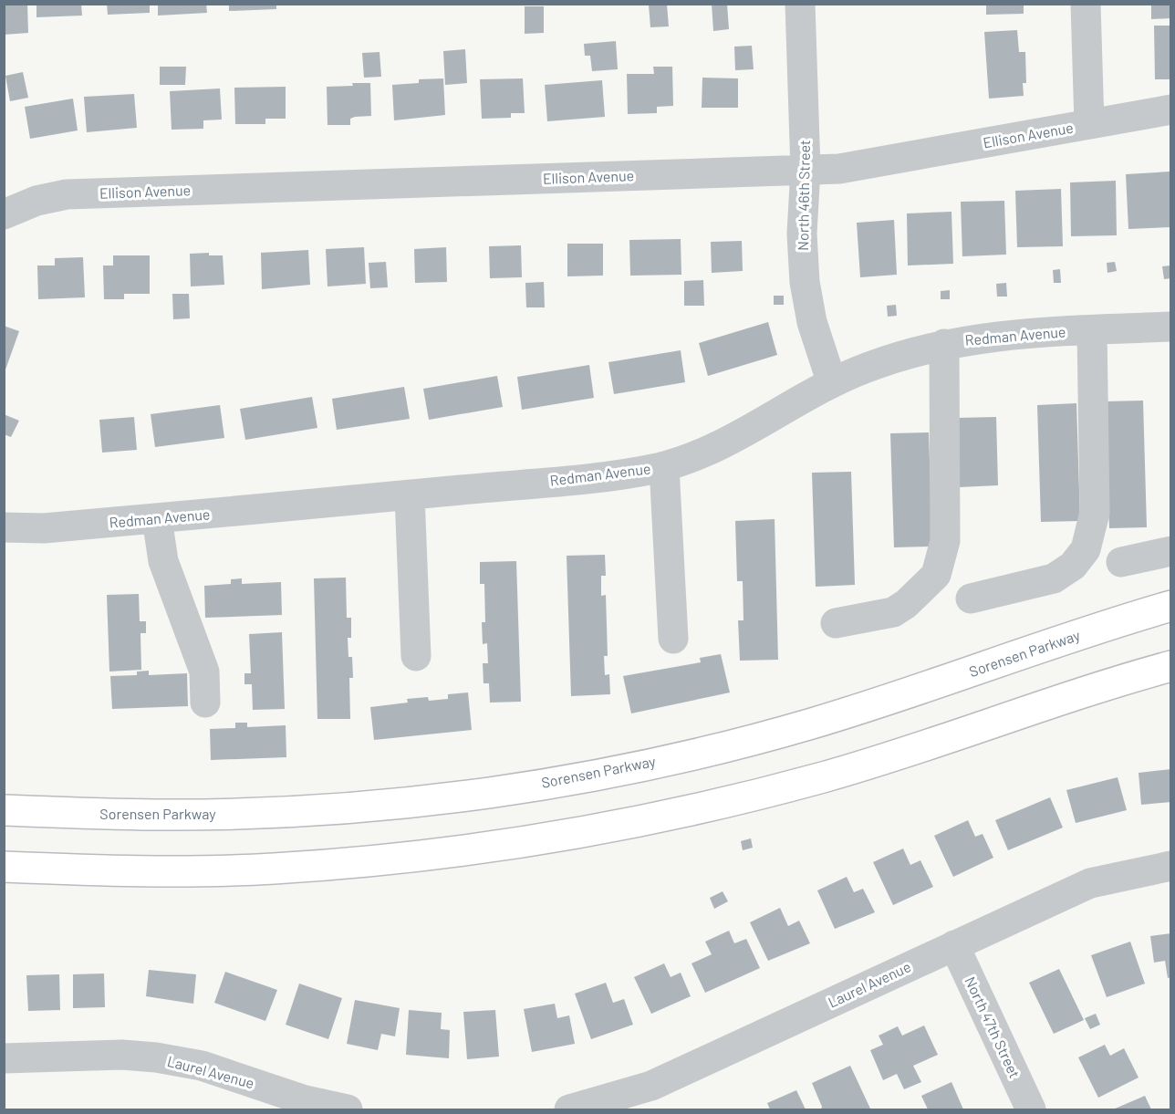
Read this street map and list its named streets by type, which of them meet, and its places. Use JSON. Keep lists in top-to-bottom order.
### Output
{
  "streets": {
    "main road": ["Sorensen Parkway"],
    "street": [
      "Ellison Avenue",
      "North 46th Street",
      "Redman Avenue",
      "Laurel Avenue",
      "North 47th Street"
    ]
  },
  "crossings": [
    ["Ellison Avenue", "North 46th Street"],
    ["North 46th Street", "Redman Avenue"],
    ["Laurel Avenue", "North 47th Street"]
  ]
}
